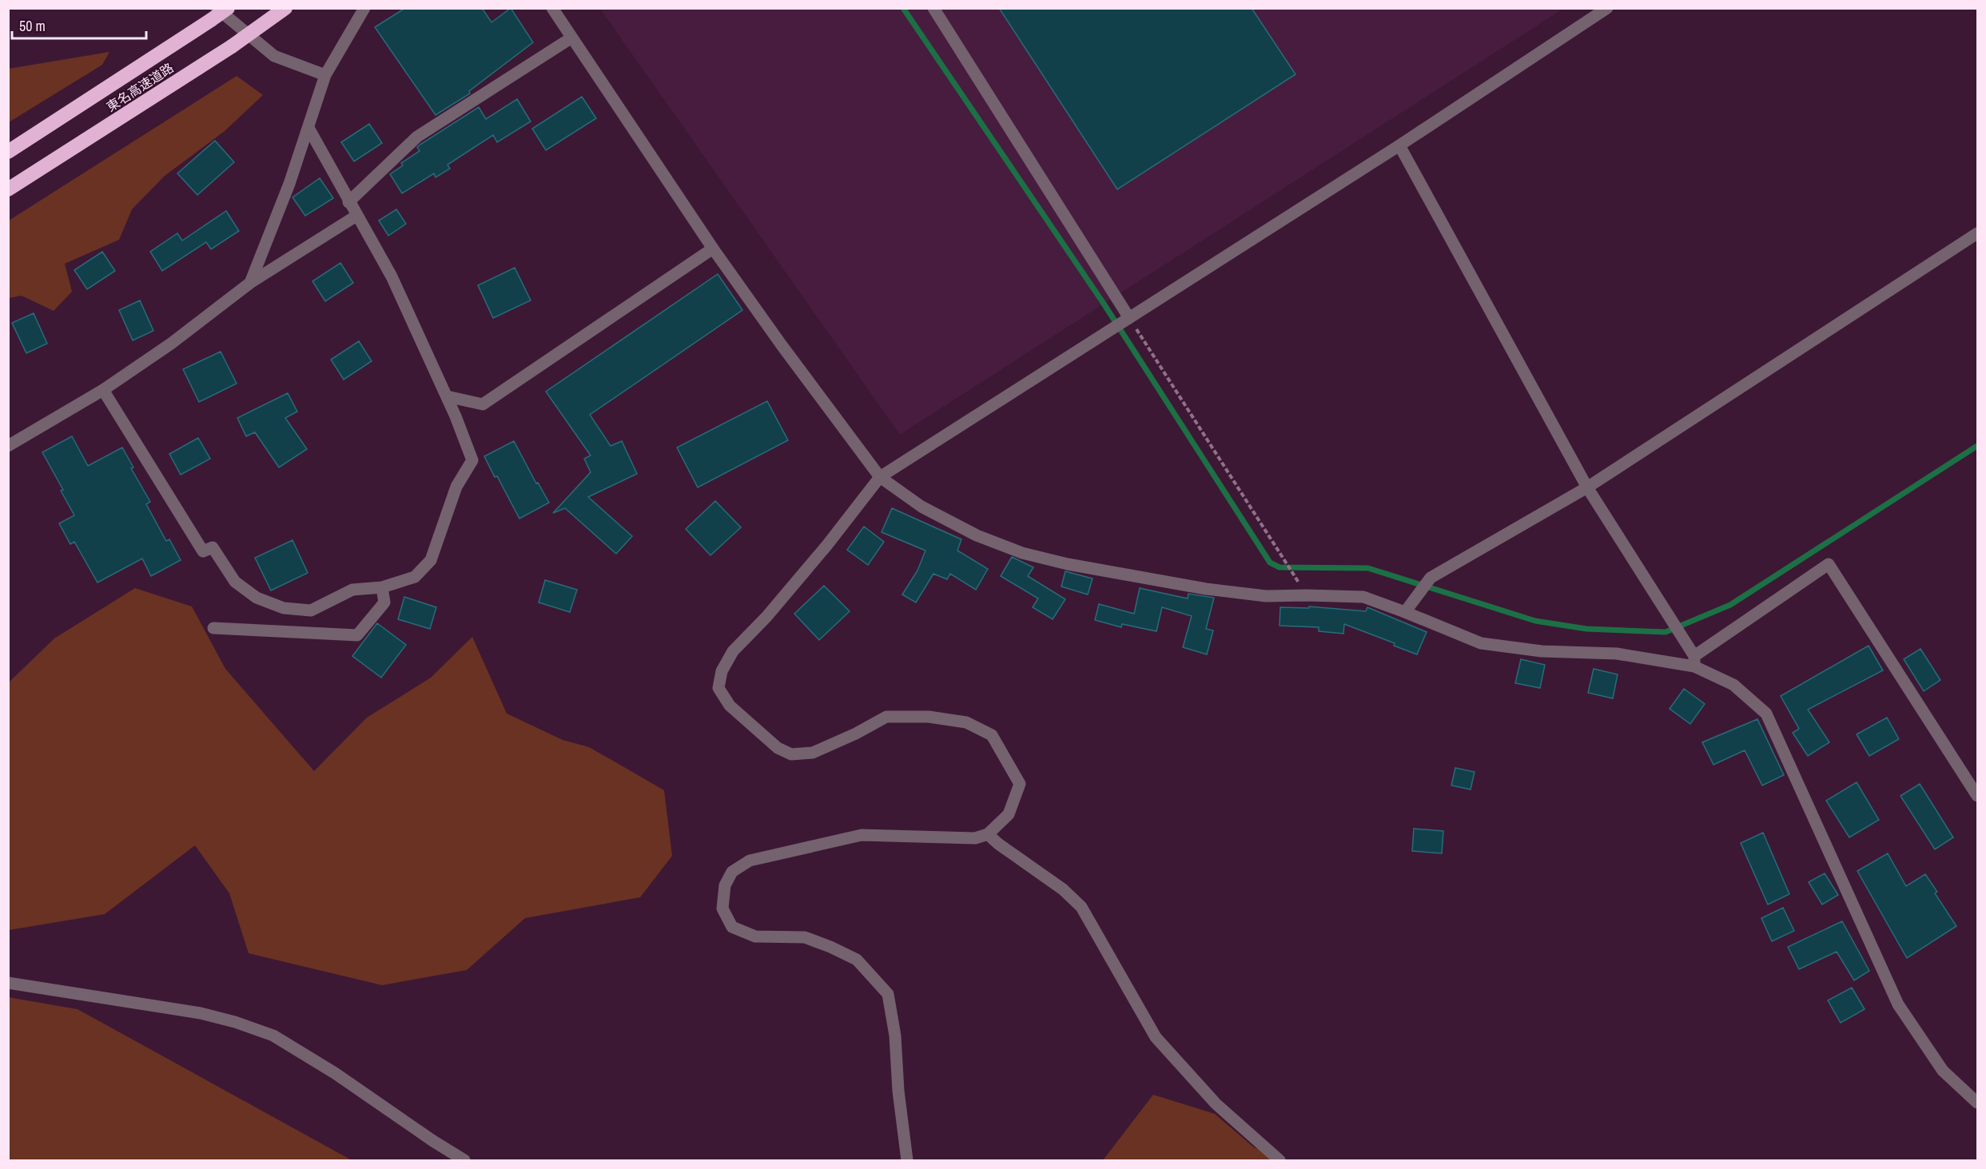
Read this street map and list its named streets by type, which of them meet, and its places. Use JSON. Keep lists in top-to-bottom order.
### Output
{
  "streets": {
    "highway": ["東名高速道路"]
  },
  "scale_bar": "50 m"
}
